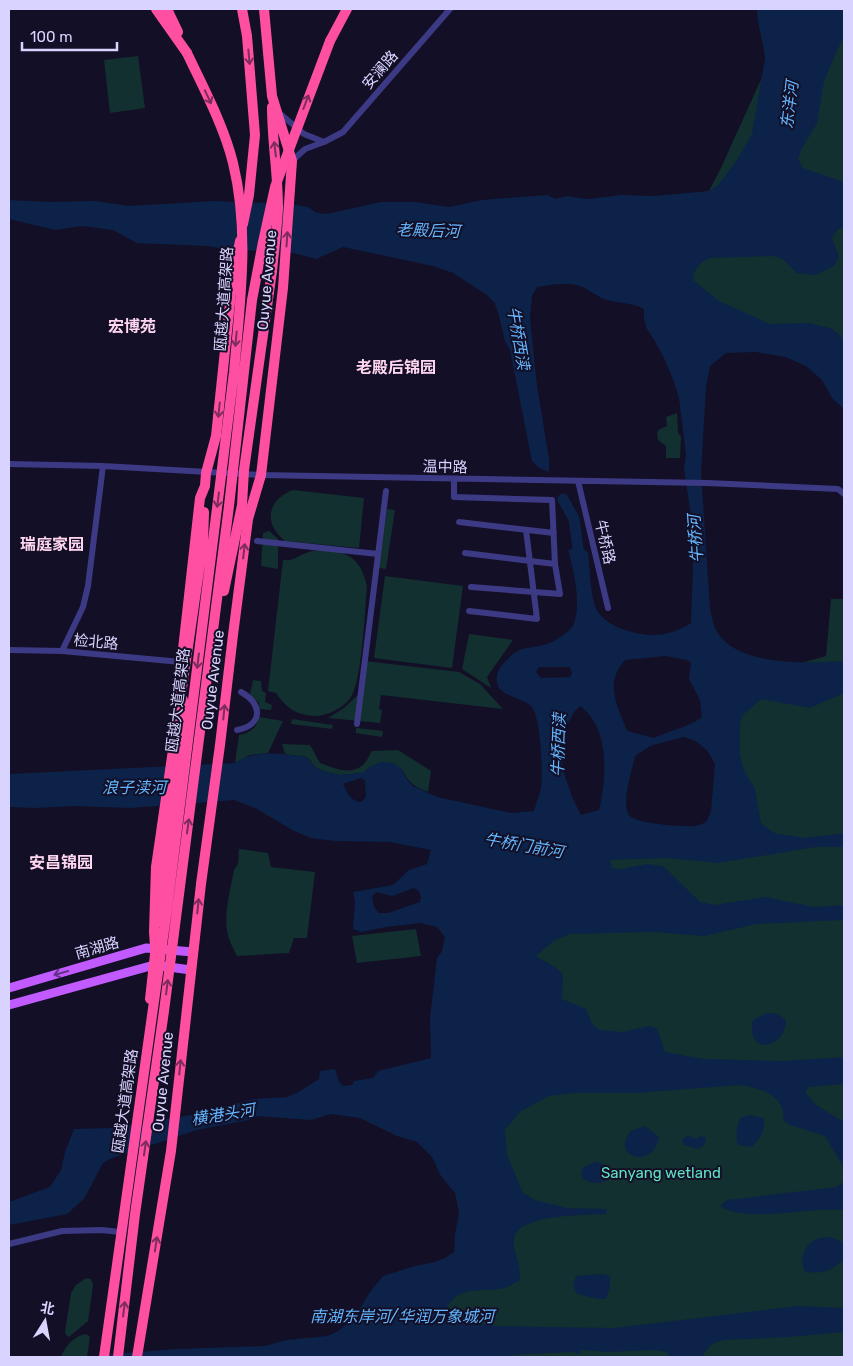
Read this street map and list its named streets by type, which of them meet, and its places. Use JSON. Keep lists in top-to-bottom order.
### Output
{
  "streets": {
    "highway": ["Ouyue Avenue", "瓯越大道高架路"],
    "main road": ["南湖路"],
    "street": [
      "安澜路",
      "温中路",
      "牛桥路",
      "检北路"
    ]
  },
  "crossings": [
    ["安澜路", "Ouyue Avenue"],
    ["Ouyue Avenue", "瓯越大道高架路"],
    ["Ouyue Avenue", "温中路"],
    ["Ouyue Avenue", "检北路"],
    ["Ouyue Avenue", "南湖路"],
    ["温中路", "牛桥路"]
  ],
  "districts": [
    "宏博苑",
    "老殿后锦园",
    "瑞庭家园",
    "安昌锦园"
  ],
  "water": [
    "东洋河",
    "老殿后河",
    "牛桥西渎",
    "牛桥河",
    "浪子渎河",
    "牛桥门前河",
    "横港头河",
    "南湖东岸河/华润万象城河"
  ],
  "parks": ["Sanyang wetland"],
  "scale_bar": "100 m",
  "north": "top"
}
